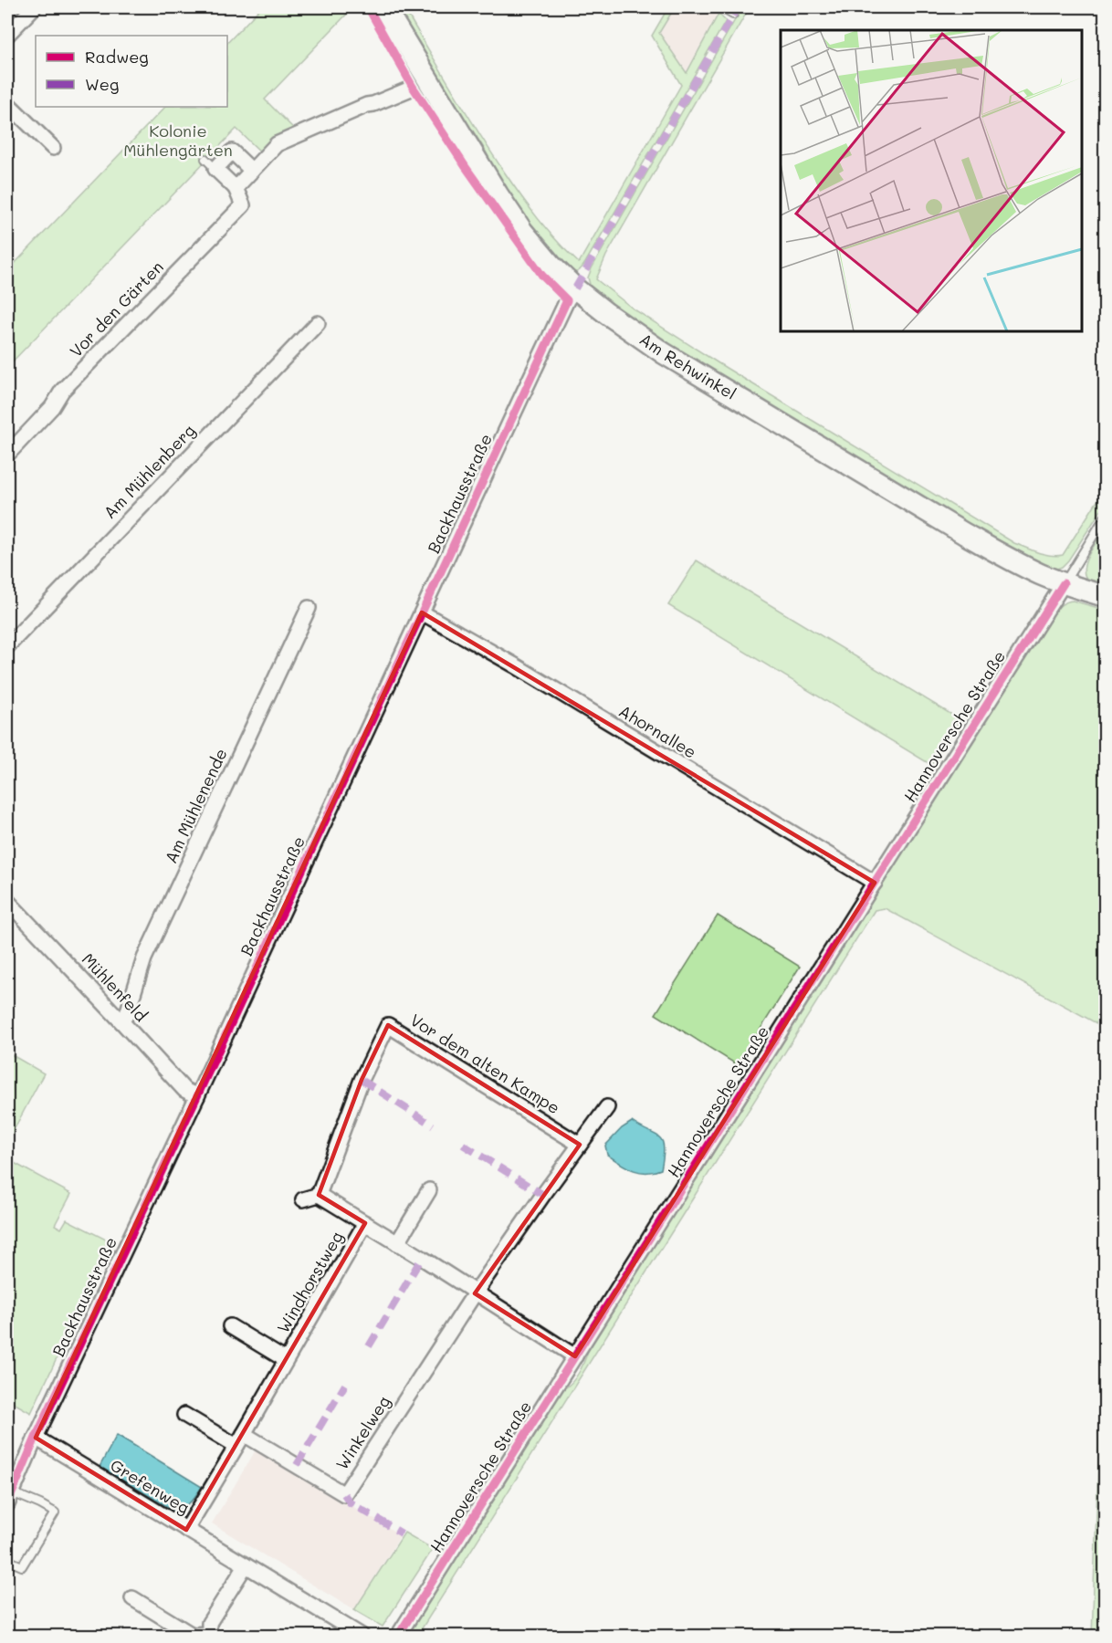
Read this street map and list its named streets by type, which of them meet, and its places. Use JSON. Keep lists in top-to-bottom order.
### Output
{
  "streets": {
    "street": [
      "Vor den Gärten",
      "Am Rehwinkel",
      "Am Mühlenberg",
      "Backhausstraße",
      "Hannoversche Straße",
      "Ahornallee",
      "Am Mühlenende",
      "Mühlenfeld",
      "Vor dem alten Kampe",
      "Windhorstweg",
      "Winkelweg",
      "Grefenweg"
    ]
  },
  "crossings": [
    ["Am Rehwinkel", "Backhausstraße"],
    ["Am Rehwinkel", "Hannoversche Straße"],
    ["Backhausstraße", "Ahornallee"],
    ["Backhausstraße", "Mühlenfeld"],
    ["Backhausstraße", "Grefenweg"],
    ["Hannoversche Straße", "Ahornallee"],
    ["Am Mühlenende", "Mühlenfeld"],
    ["Windhorstweg", "Winkelweg"],
    ["Windhorstweg", "Grefenweg"]
  ],
  "parks": ["Kolonie Mühlengärten"],
  "legend": ["Radweg", "Weg"]
}
